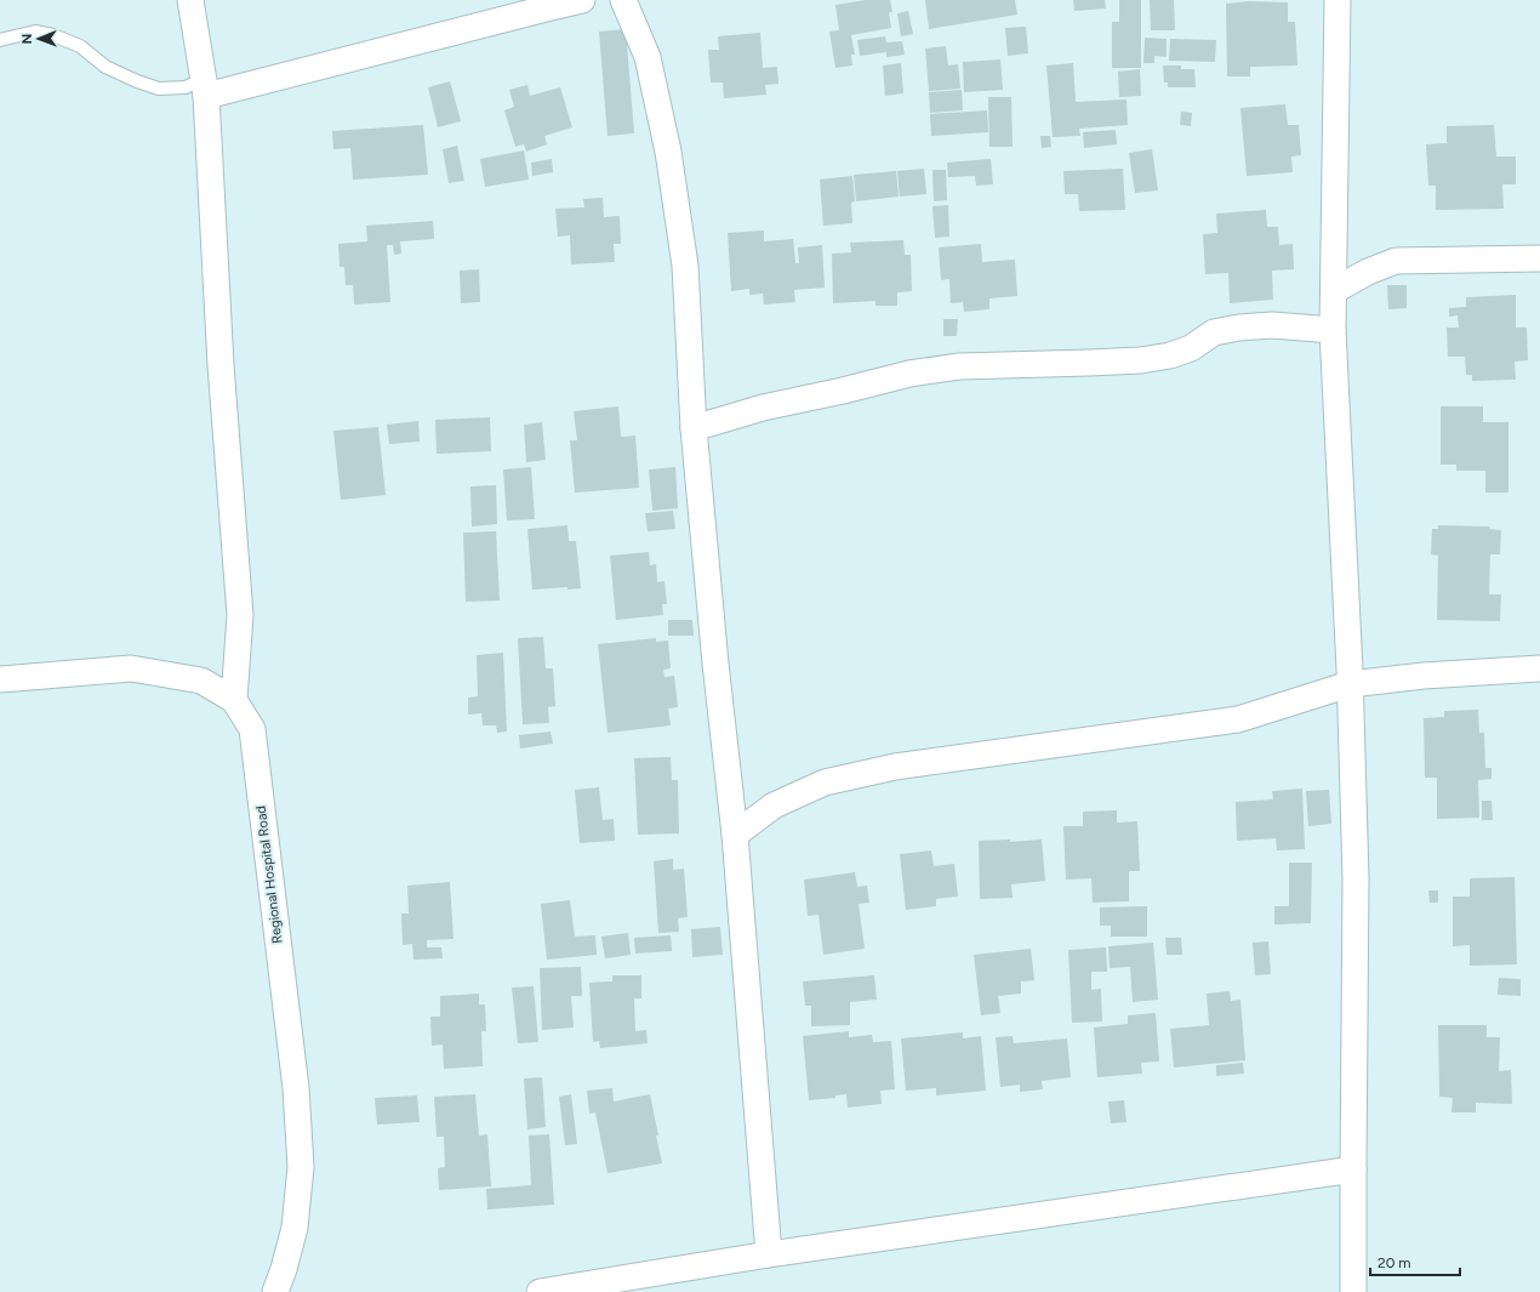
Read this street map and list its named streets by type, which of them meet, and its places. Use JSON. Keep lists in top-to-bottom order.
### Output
{
  "streets": {
    "street": ["Regional Hospital Road"]
  },
  "scale_bar": "20 m",
  "north": "left"
}
